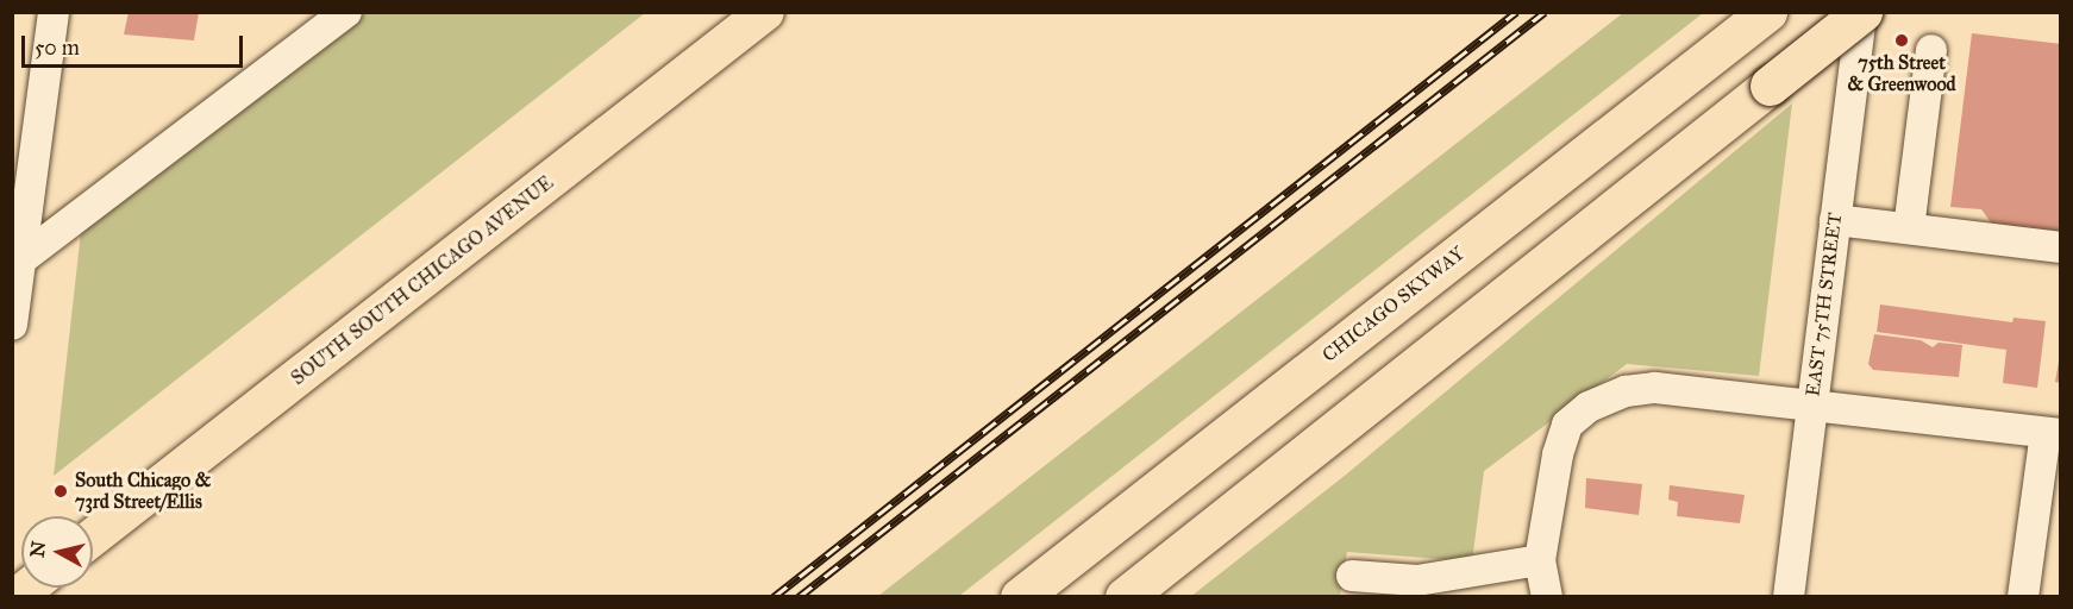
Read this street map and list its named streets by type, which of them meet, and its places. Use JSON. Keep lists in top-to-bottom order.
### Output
{
  "streets": {
    "highway": ["CHICAGO SKYWAY"],
    "main road": ["SOUTH SOUTH CHICAGO AVENUE"],
    "street": ["EAST 75TH STREET"]
  },
  "places": ["75th Street & Greenwood", "South Chicago & 73rd Street/Ellis"],
  "scale_bar": "50 m",
  "north": "left"
}
